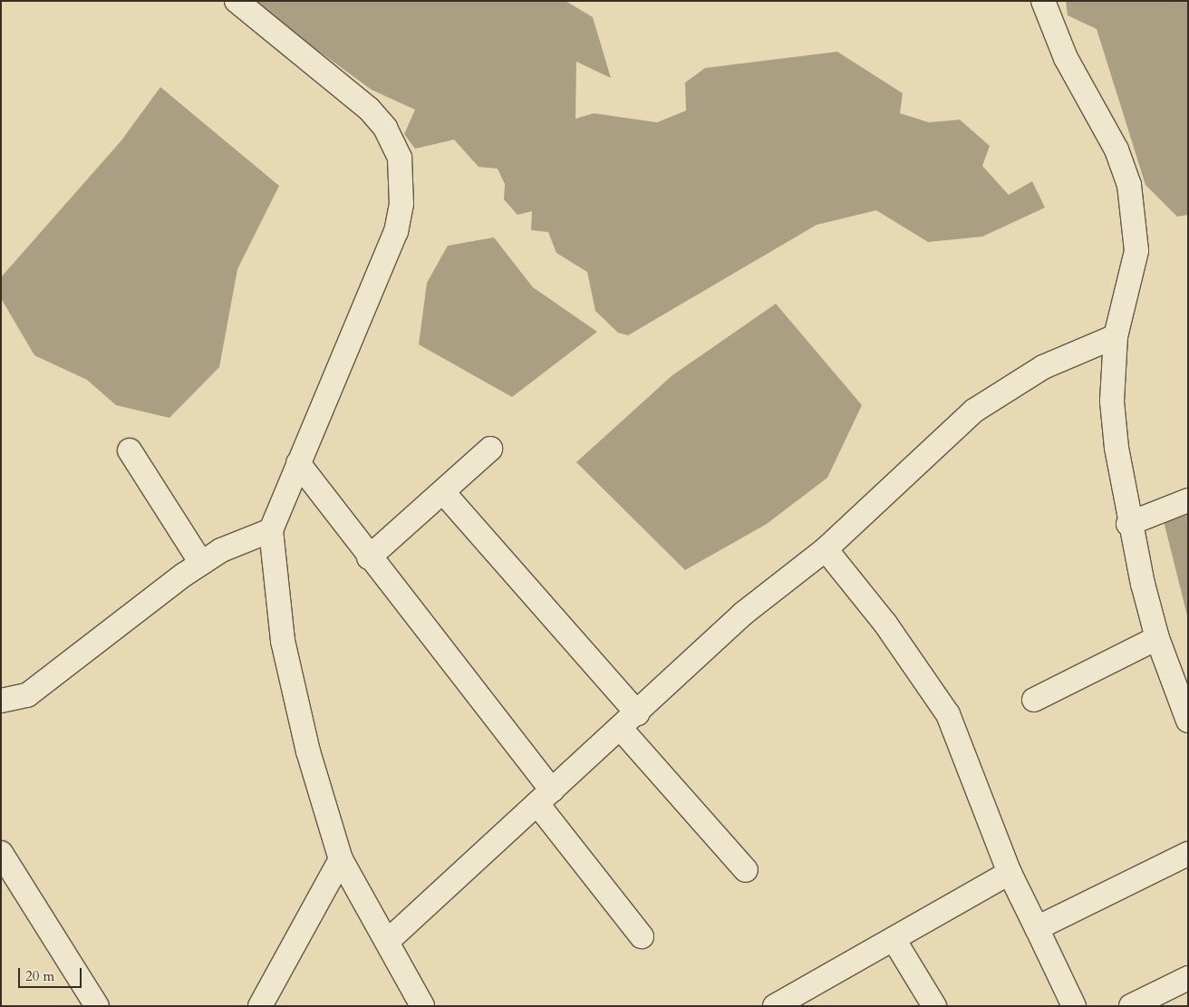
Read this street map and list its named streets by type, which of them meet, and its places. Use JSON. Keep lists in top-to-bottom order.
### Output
{
  "scale_bar": "20 m"
}
